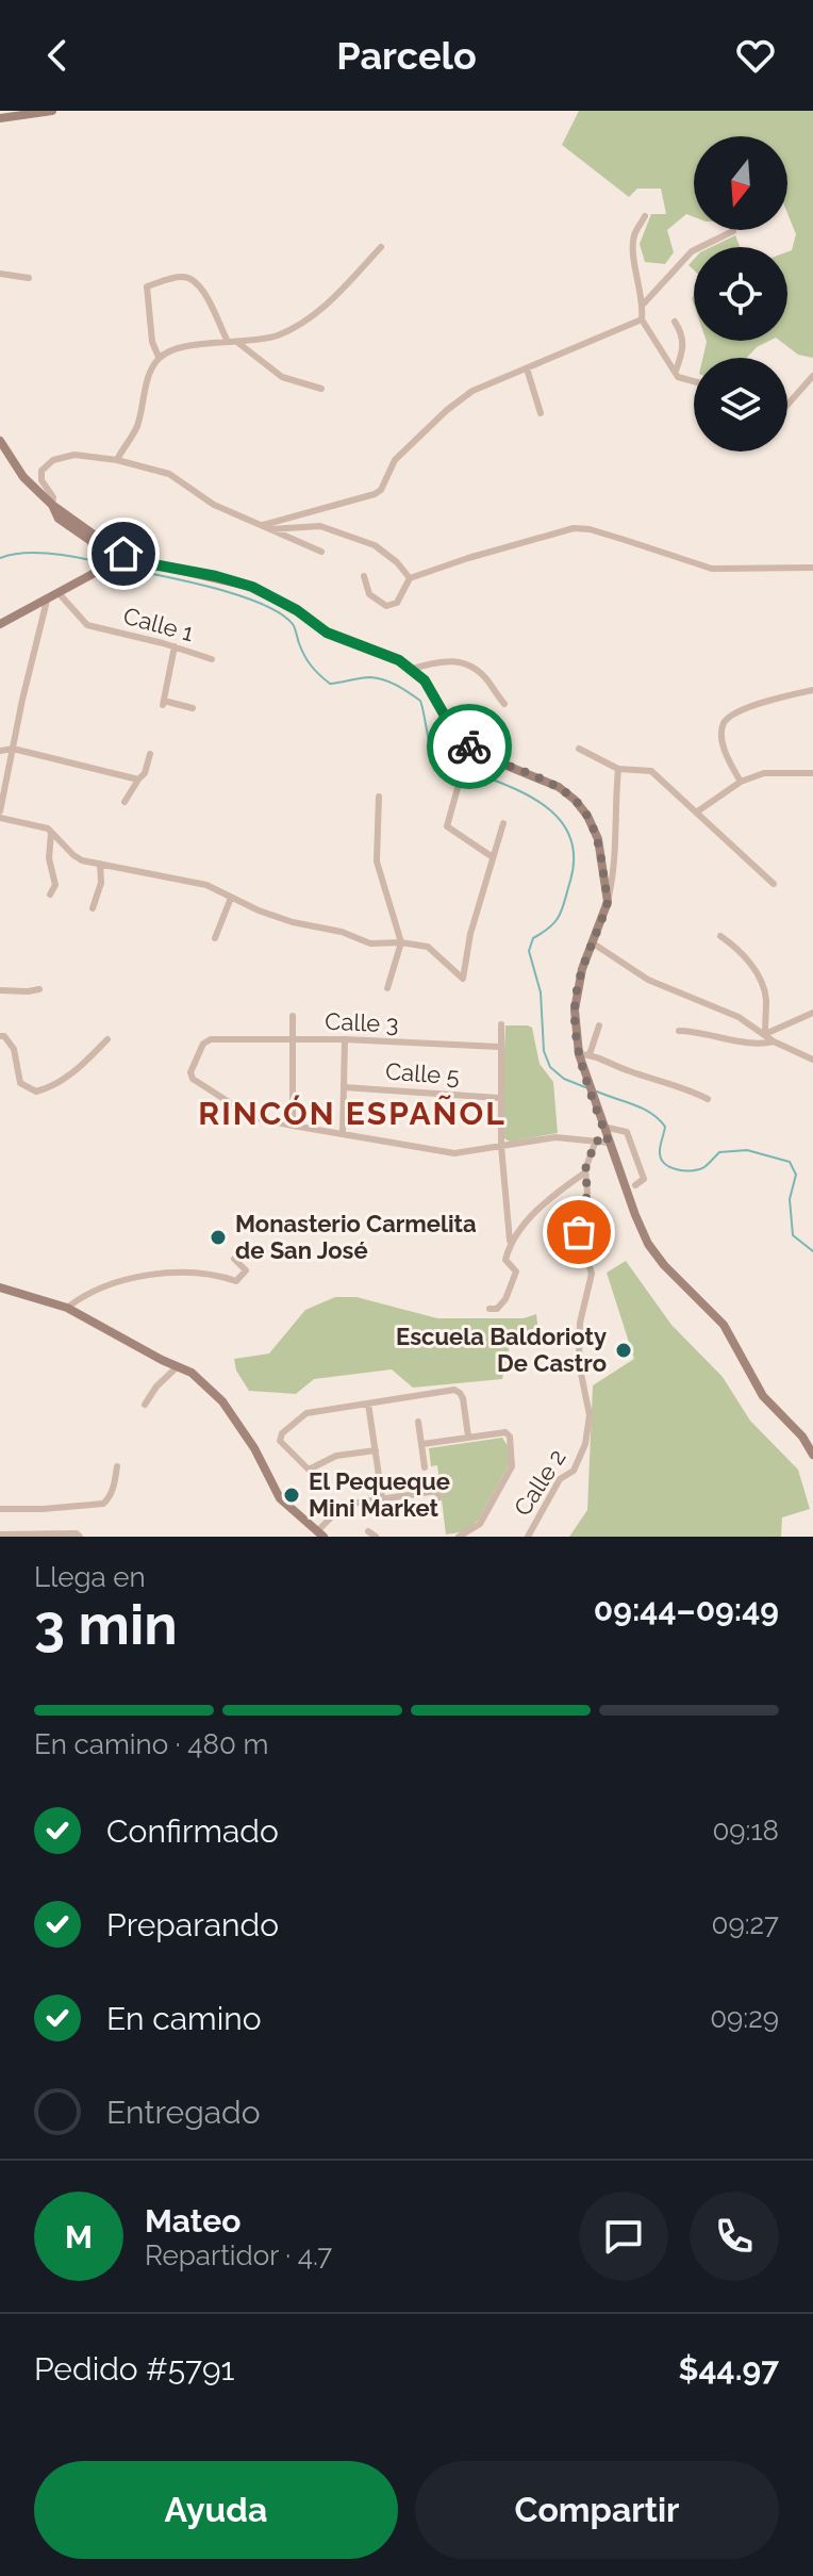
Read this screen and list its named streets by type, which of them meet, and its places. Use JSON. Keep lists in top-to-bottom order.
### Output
{
  "streets": {
    "street": [
      "Calle 1",
      "Calle 3",
      "Calle 5",
      "Calle 2"
    ]
  },
  "districts": ["RINCÓN ESPAÑOL"],
  "places": ["Monasterio Carmelita de San José", "Escuela Baldorioty De Castro", "El Pequeque Mini Market"],
  "north": "bottom",
  "page": {
    "header": "Parcelo",
    "heading": ["3 min", "Llega en", "09:44–09:49"],
    "panel": [
      "Mateo",
      "Repartidor · 4.7",
      "Pedido #5791",
      "$44.97"
    ],
    "bar": "En camino · 480 m",
    "list": [
      ["Confirmado", "09:18"],
      ["Preparando", "09:27"],
      ["En camino", "09:29"],
      "Entregado"
    ],
    "round": "M",
    "buttons": ["Ayuda", "Compartir"]
  }
}
